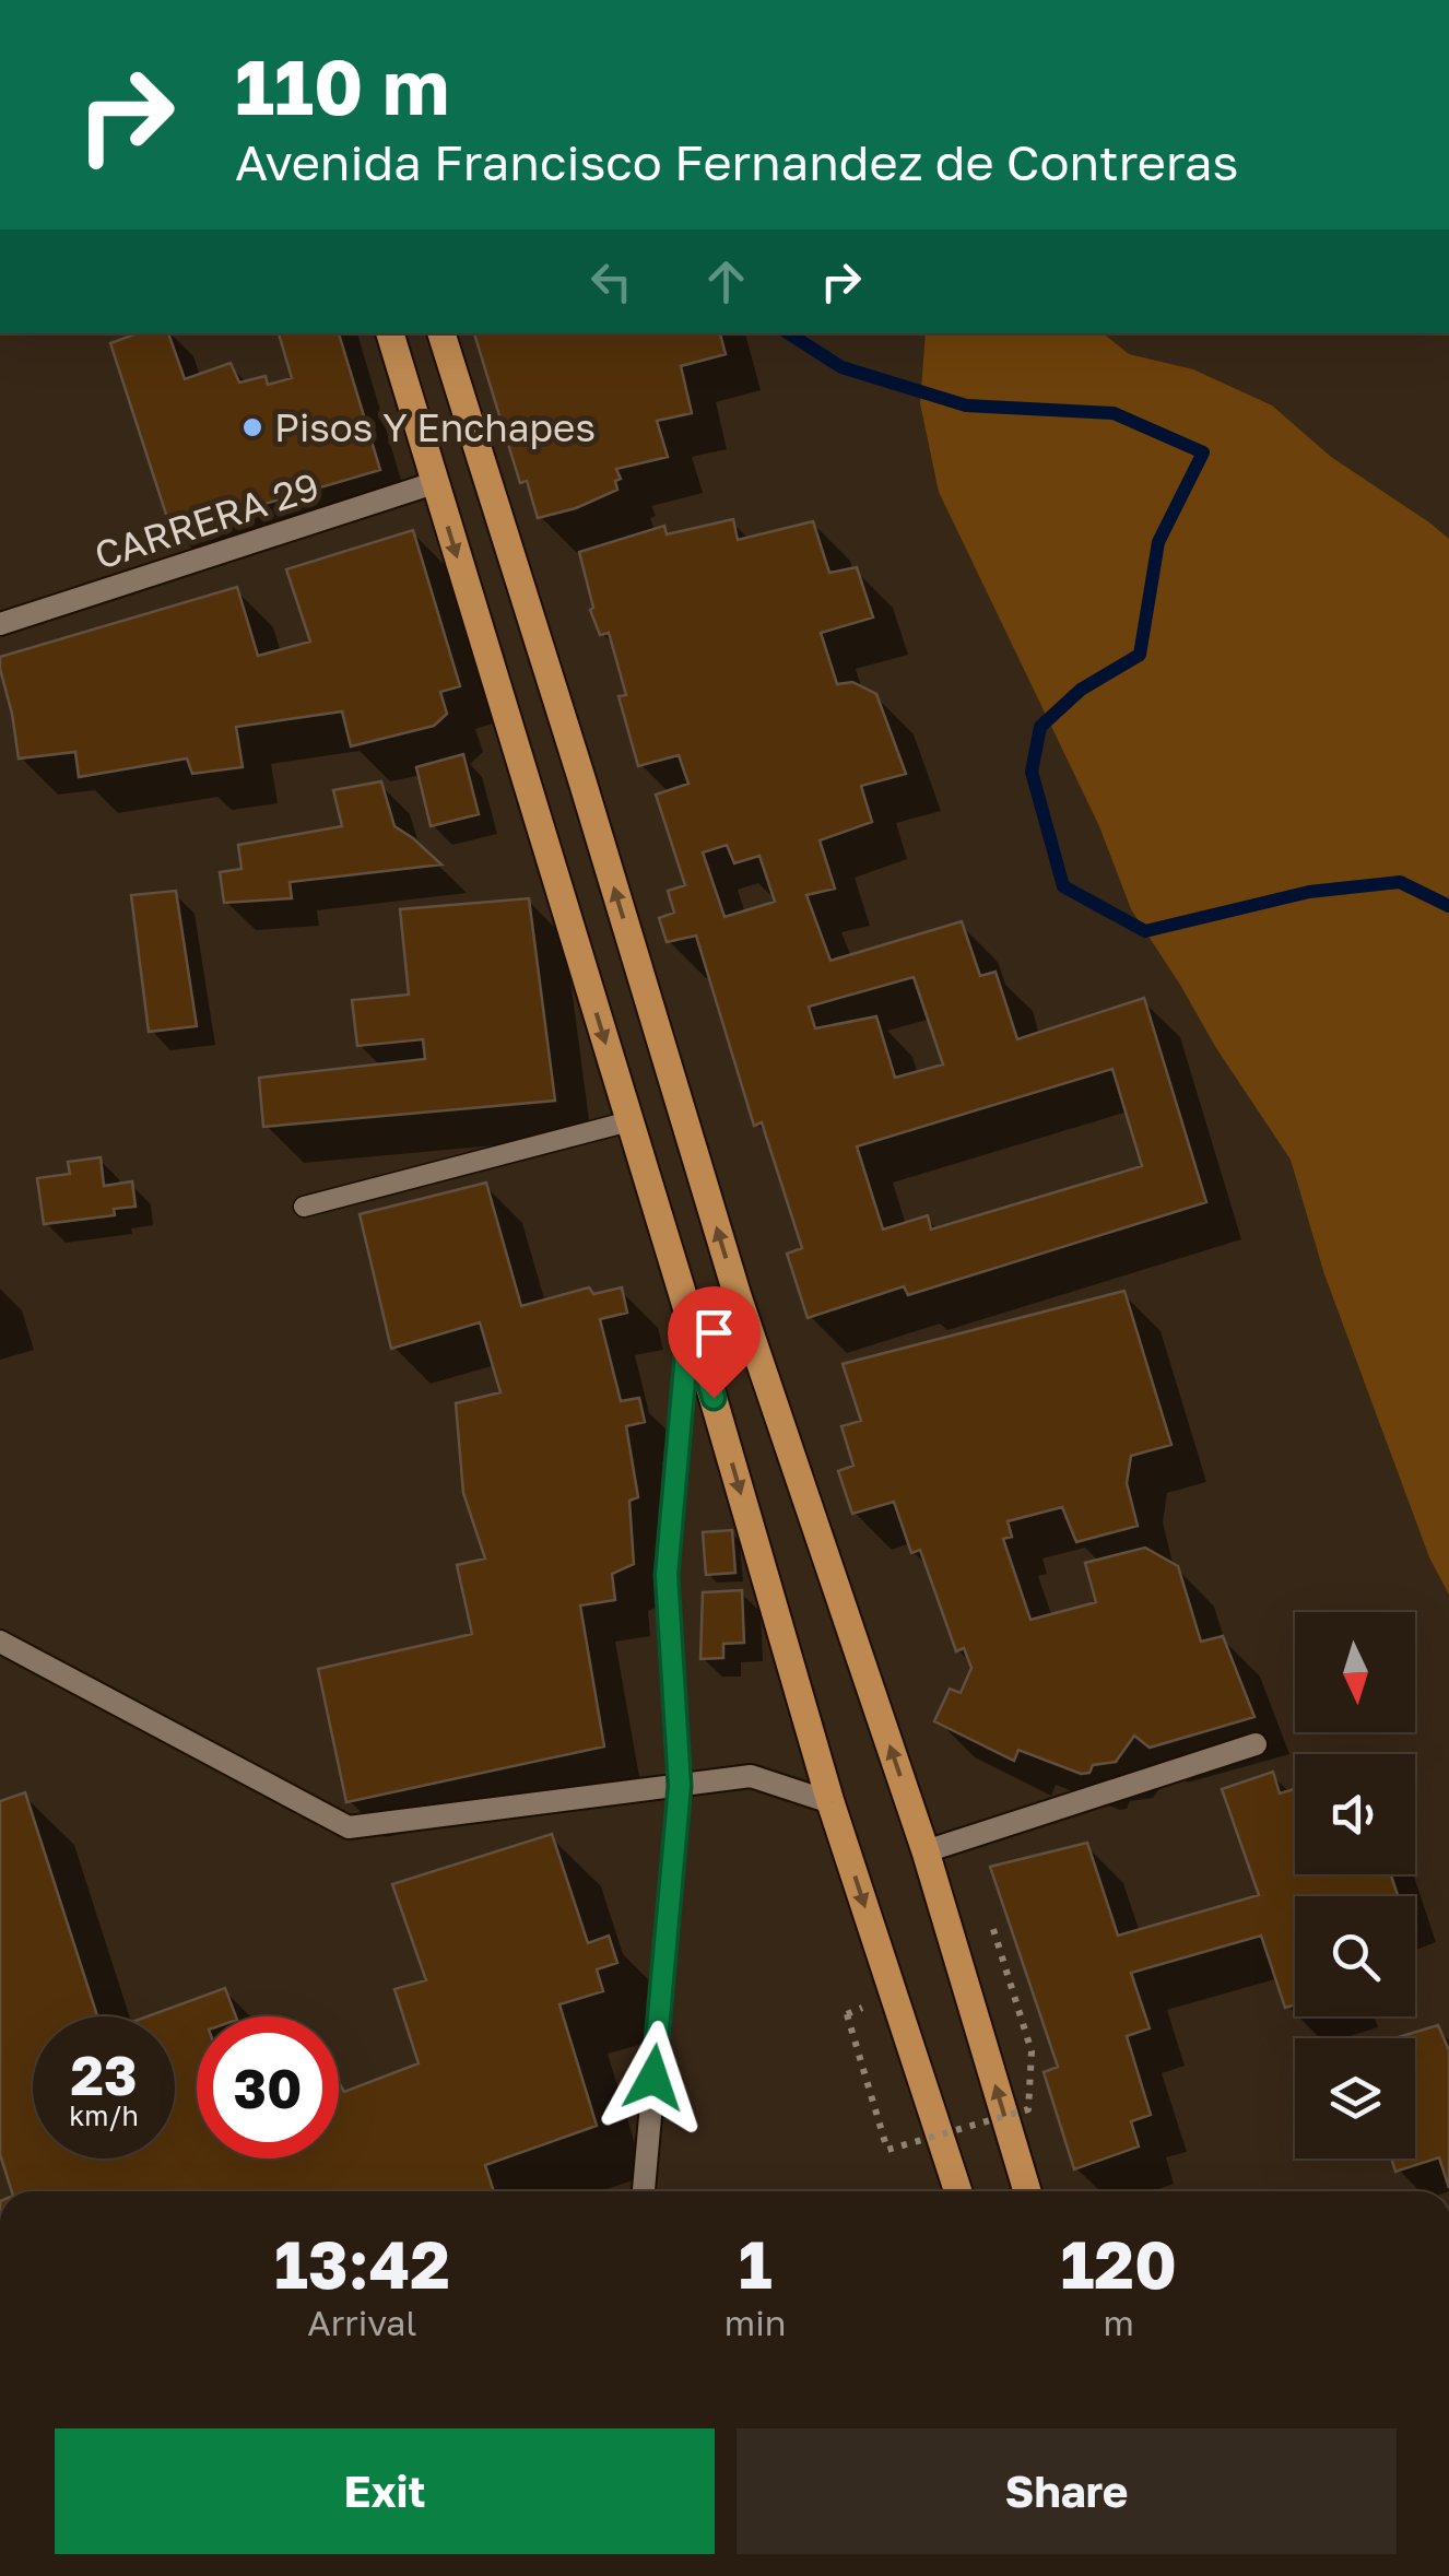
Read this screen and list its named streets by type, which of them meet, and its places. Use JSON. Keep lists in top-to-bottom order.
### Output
{
  "streets": {
    "street": ["CARRERA 29"]
  },
  "places": ["Pisos Y Enchapes"],
  "north": "bottom",
  "page": {
    "turn": ["110 m", "Avenida Francisco Fernandez de Contreras"],
    "speed": "23 km/h",
    "limit": "30",
    "eta": [
      "13:42",
      "Arrival",
      "1",
      "min",
      "120",
      "m"
    ],
    "buttons": ["Exit", "Share"]
  }
}
